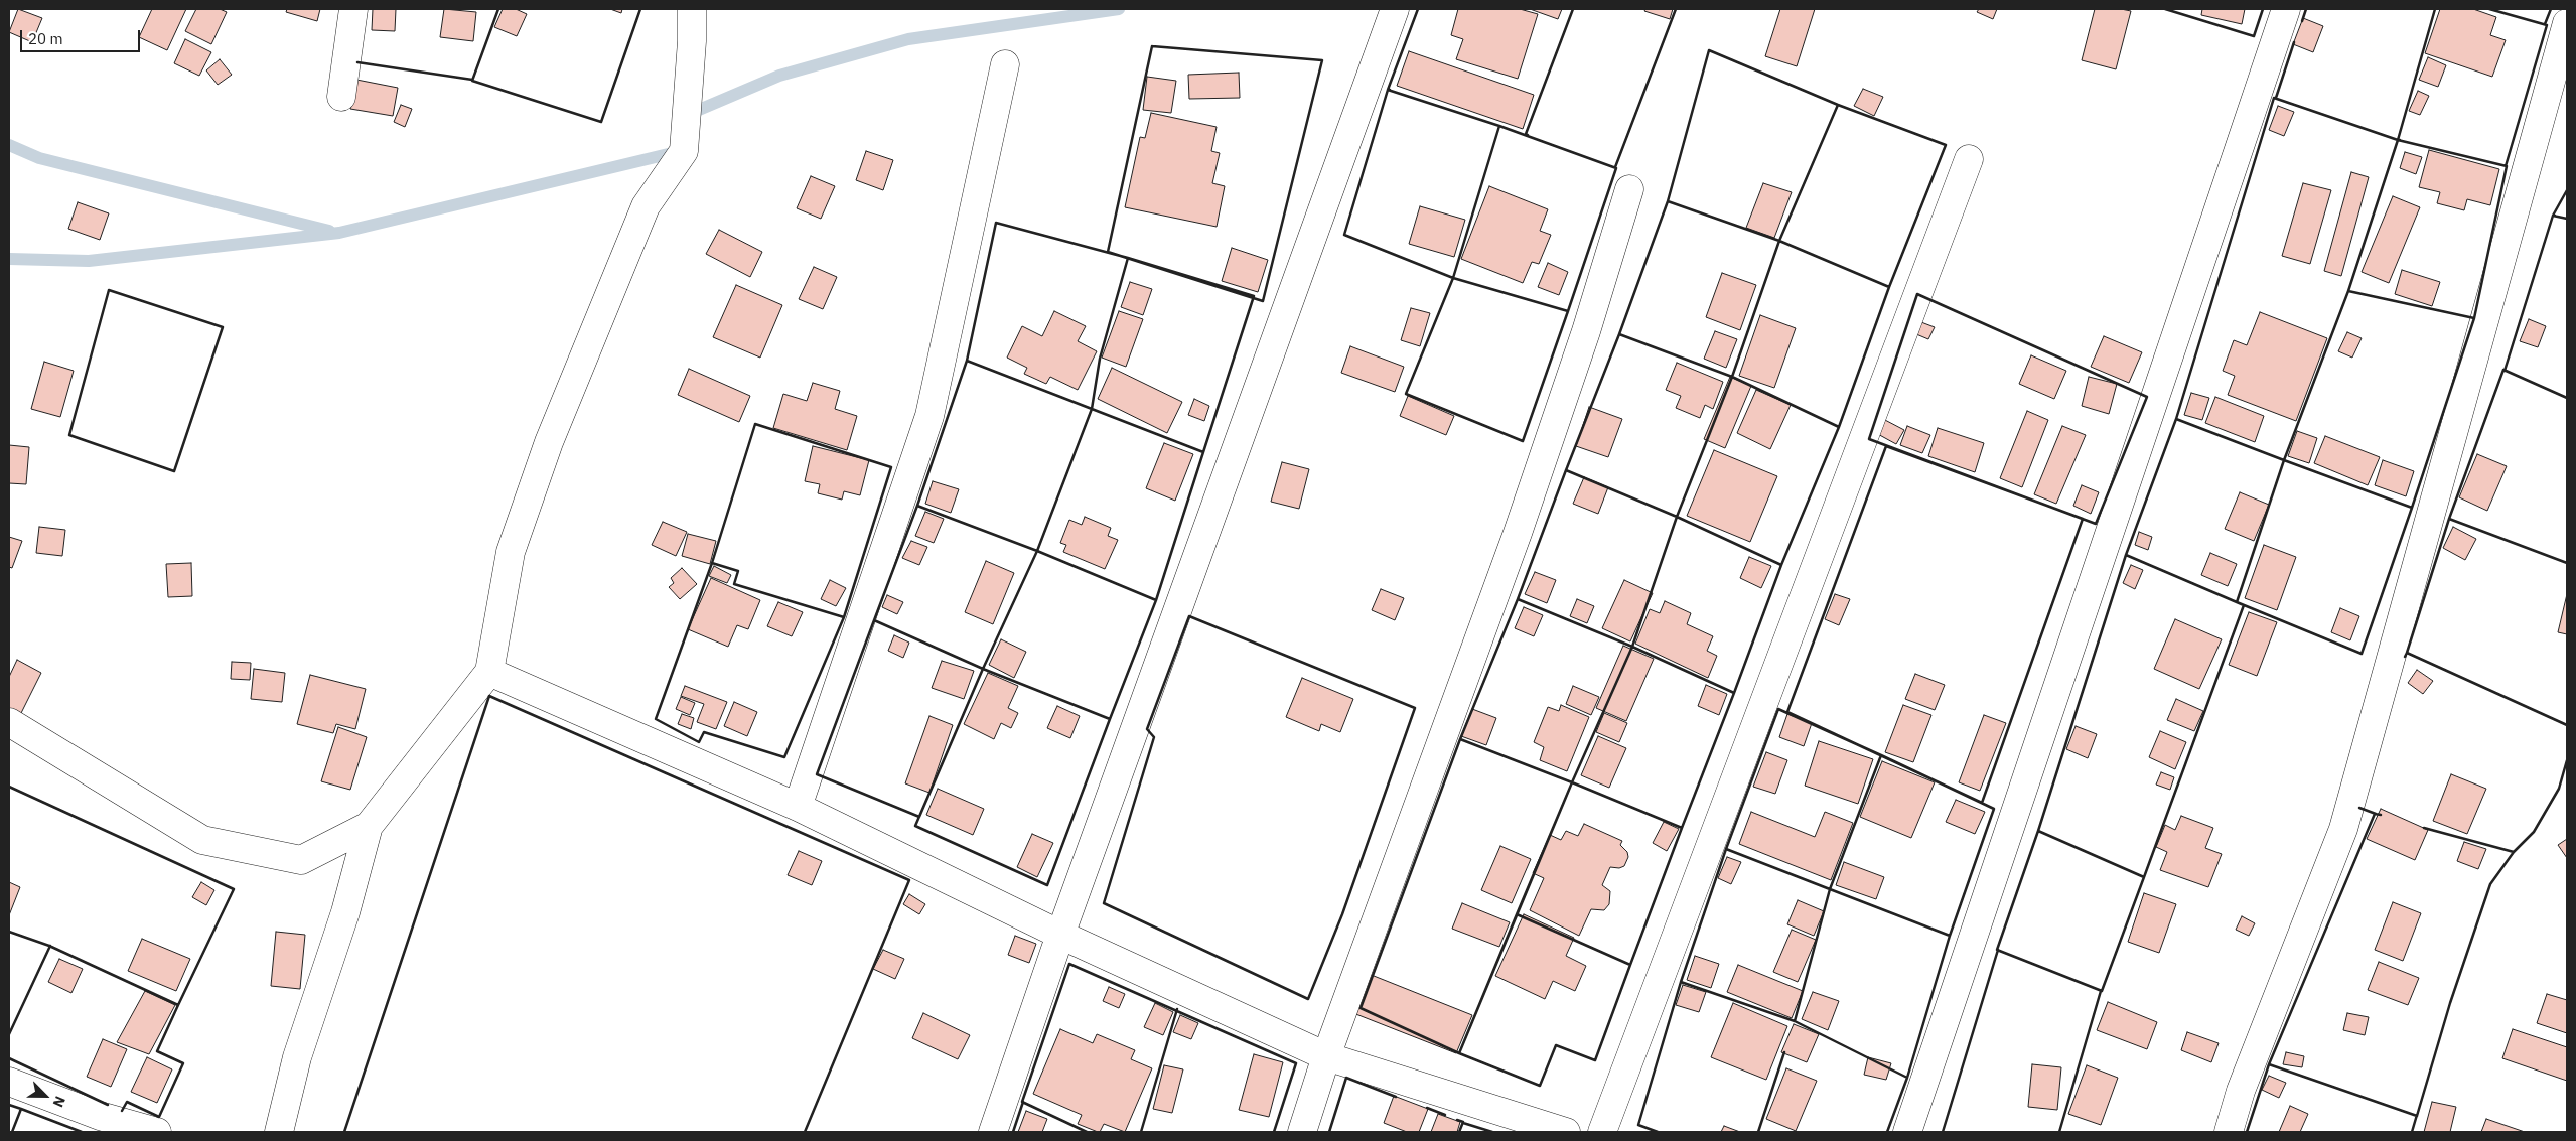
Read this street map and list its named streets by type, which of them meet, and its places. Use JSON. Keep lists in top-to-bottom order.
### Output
{
  "scale_bar": "20 m",
  "north": "bottom right"
}
